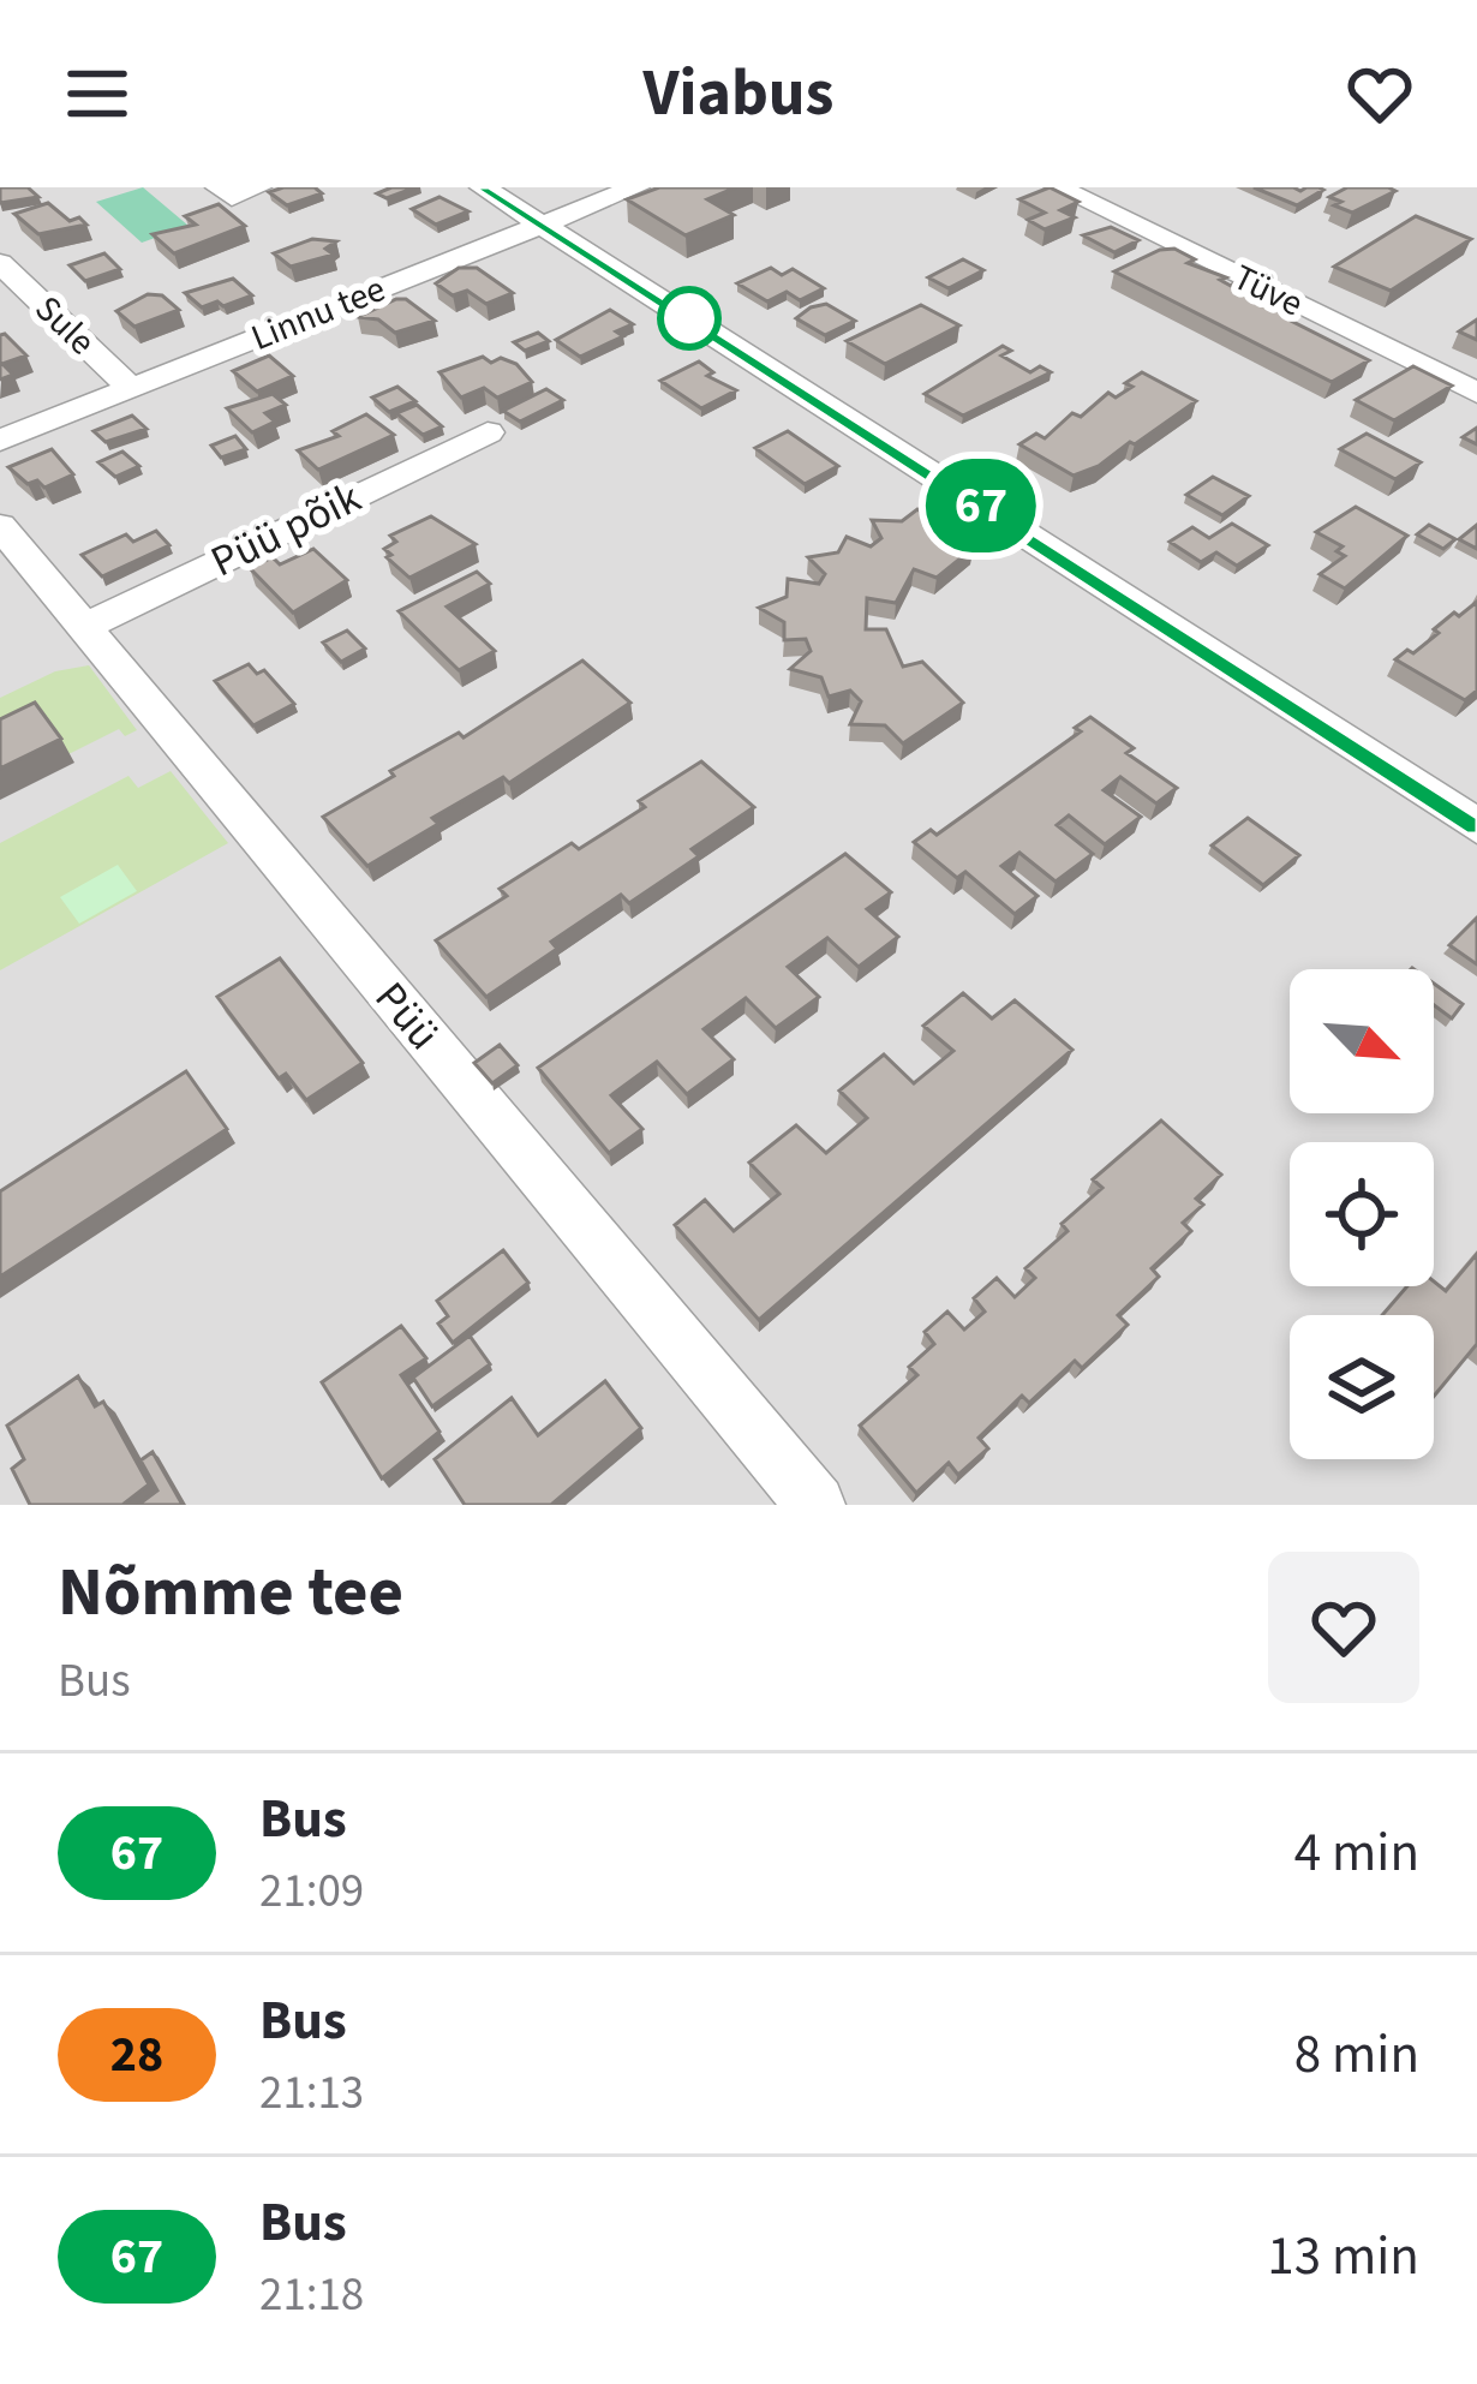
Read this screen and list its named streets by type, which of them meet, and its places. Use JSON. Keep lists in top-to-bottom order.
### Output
{
  "streets": {
    "street": [
      "Tüve",
      "Linnu tee",
      "Sule",
      "Püü põik",
      "Püü"
    ]
  },
  "crossings": [
    ["Linnu tee", "Sule"],
    ["Püü põik", "Püü"]
  ],
  "lines": ["bus line 67"],
  "north": "bottom right",
  "page": {
    "header": "Viabus",
    "on_map": "67",
    "heading": ["Nõmme tee", "Bus"],
    "list": [
      {
        "mark": "67",
        "name": "Bus",
        "note": "21:09",
        "value": "4 min"
      },
      {
        "mark": "28",
        "name": "Bus",
        "note": "21:13",
        "value": "8 min"
      },
      {
        "mark": "67",
        "name": "Bus",
        "note": "21:18",
        "value": "13 min"
      }
    ]
  }
}
